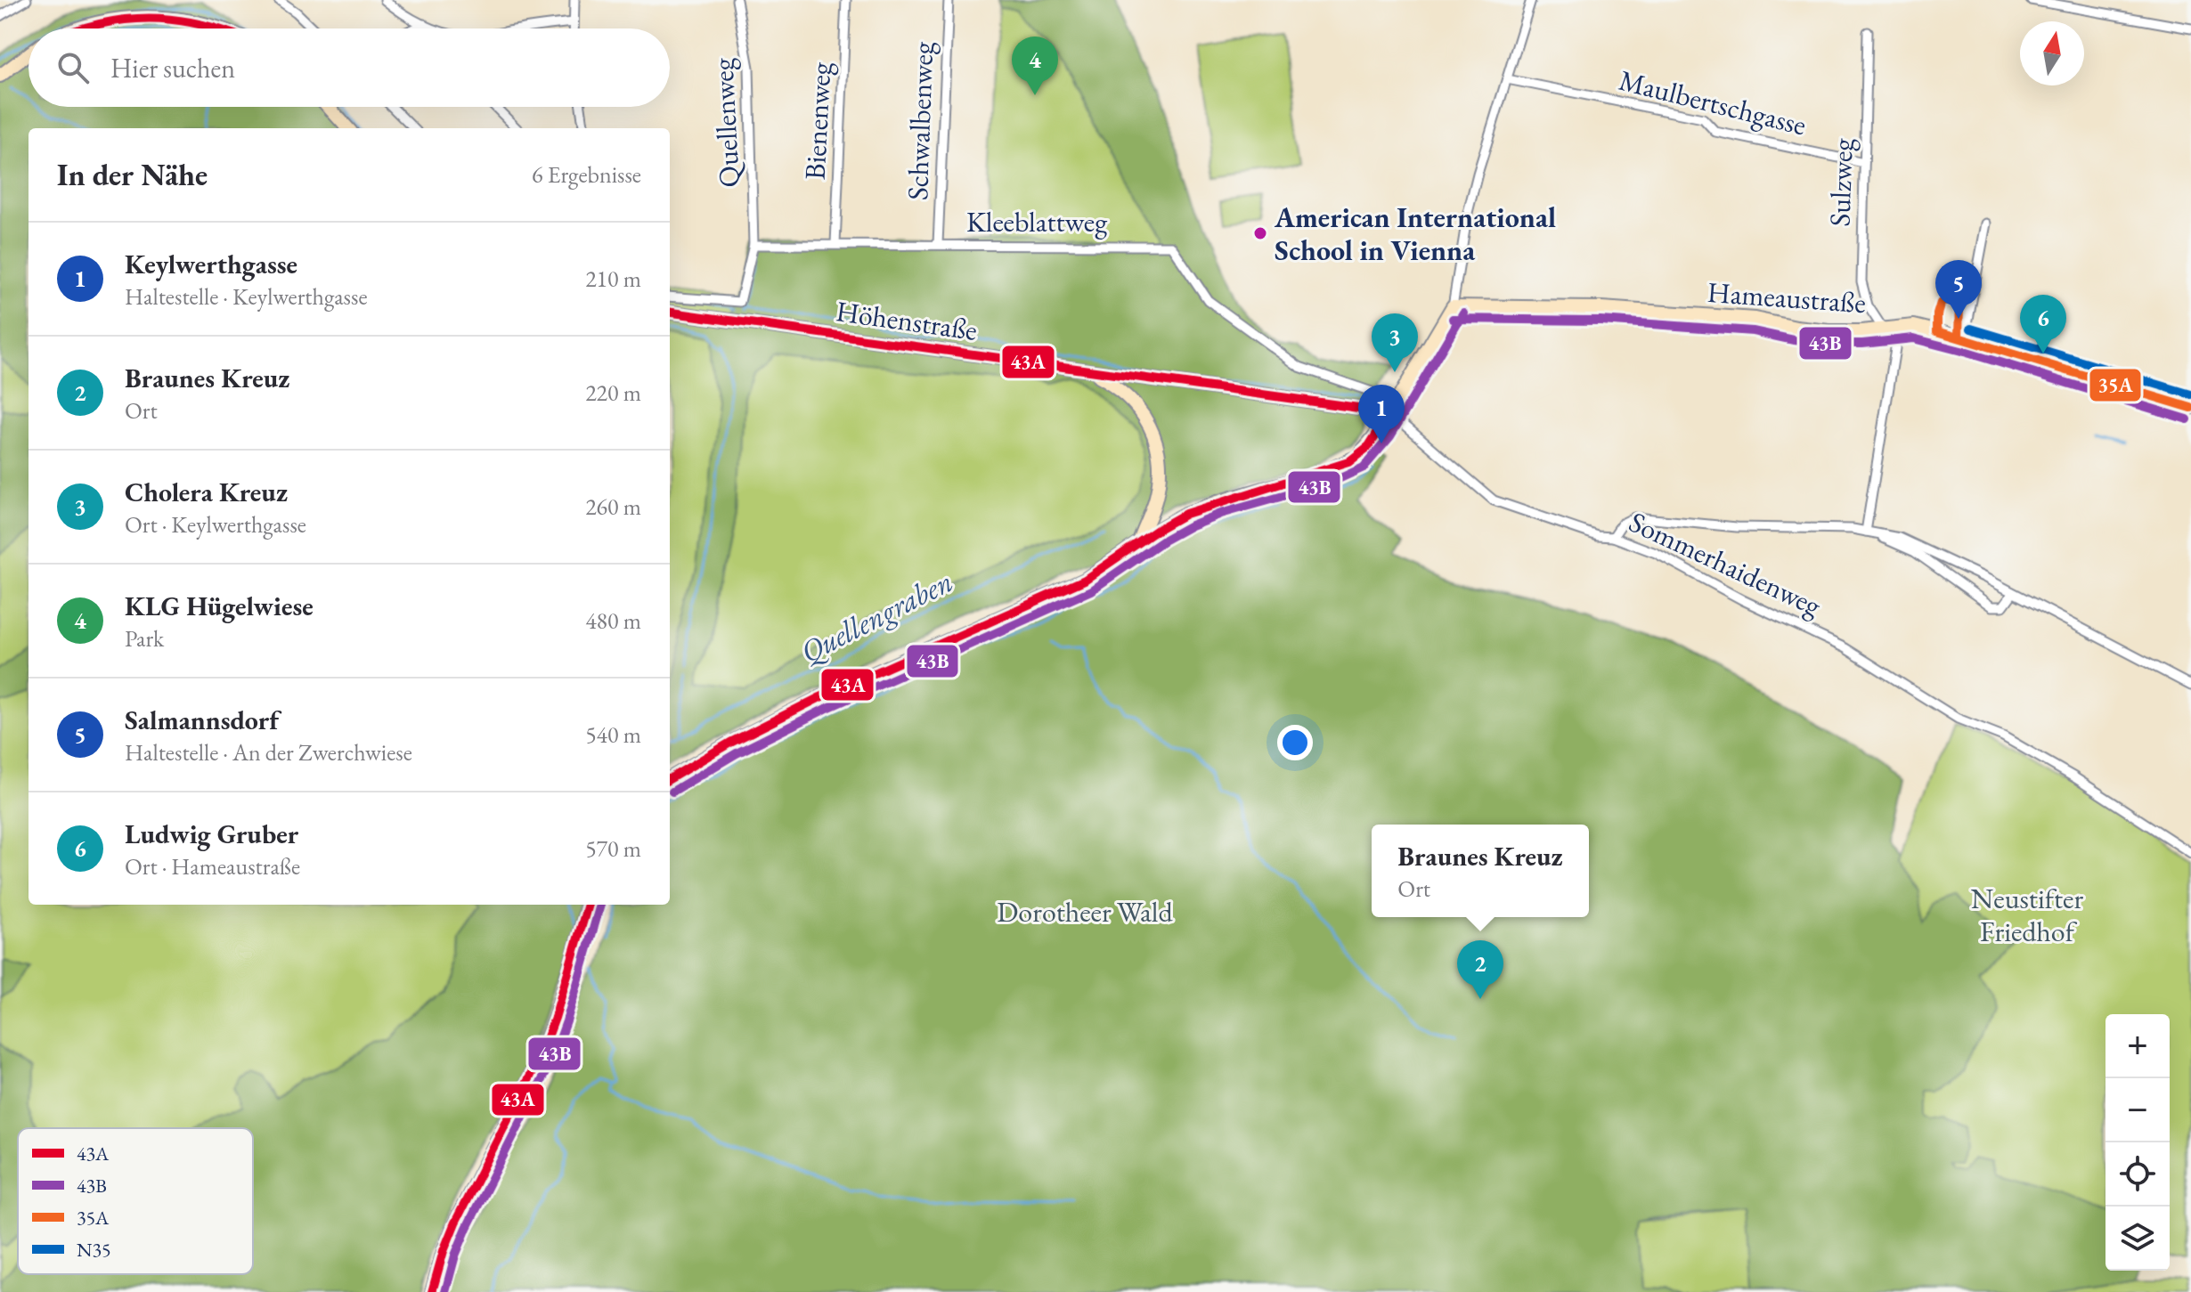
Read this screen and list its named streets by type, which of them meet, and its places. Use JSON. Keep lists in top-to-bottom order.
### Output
{
  "streets": {
    "main road": ["Hameaustraße", "Höhenstraße"],
    "street": [
      "Maulbertschgasse",
      "Bienenweg",
      "Schwalbenweg",
      "Quellenweg",
      "Sulzweg",
      "Kleeblattweg",
      "Sommerhaidenweg"
    ]
  },
  "crossings": [
    ["Maulbertschgasse", "Sulzweg"],
    ["Bienenweg", "Kleeblattweg"],
    ["Schwalbenweg", "Kleeblattweg"],
    ["Quellenweg", "Kleeblattweg"],
    ["Sulzweg", "Hameaustraße"],
    ["Kleeblattweg", "Sommerhaidenweg"]
  ],
  "water": ["Quellengraben"],
  "parks": ["Neustifter Friedhof", "Dorotheer Wald"],
  "places": ["American International School in Vienna"],
  "lines": [
    "transit line 43A",
    "transit line 35A",
    "transit line 43B",
    "transit line N35"
  ],
  "legend": [
    "43A",
    "43B",
    "35A",
    "N35"
  ],
  "north": "top",
  "page": {
    "search": "Hier suchen",
    "pins": [
      "4",
      "5",
      "6",
      "3",
      "1",
      "2"
    ],
    "heading": ["In der Nähe", "6 Ergebnisse"],
    "list": [
      {
        "mark": "1",
        "name": "Keylwerthgasse",
        "note": "Haltestelle · Keylwerthgasse",
        "value": "210 m"
      },
      {
        "mark": "2",
        "name": "Braunes Kreuz",
        "note": "Ort",
        "value": "220 m"
      },
      {
        "mark": "3",
        "name": "Cholera Kreuz",
        "note": "Ort · Keylwerthgasse",
        "value": "260 m"
      },
      {
        "mark": "4",
        "name": "KLG Hügelwiese",
        "note": "Park",
        "value": "480 m"
      },
      {
        "mark": "5",
        "name": "Salmannsdorf",
        "note": "Haltestelle · An der Zwerchwiese",
        "value": "540 m"
      },
      {
        "mark": "6",
        "name": "Ludwig Gruber",
        "note": "Ort · Hameaustraße",
        "value": "570 m"
      }
    ],
    "popup": ["Braunes Kreuz", "Ort"],
    "map_buttons": ["+", "−"]
  }
}
